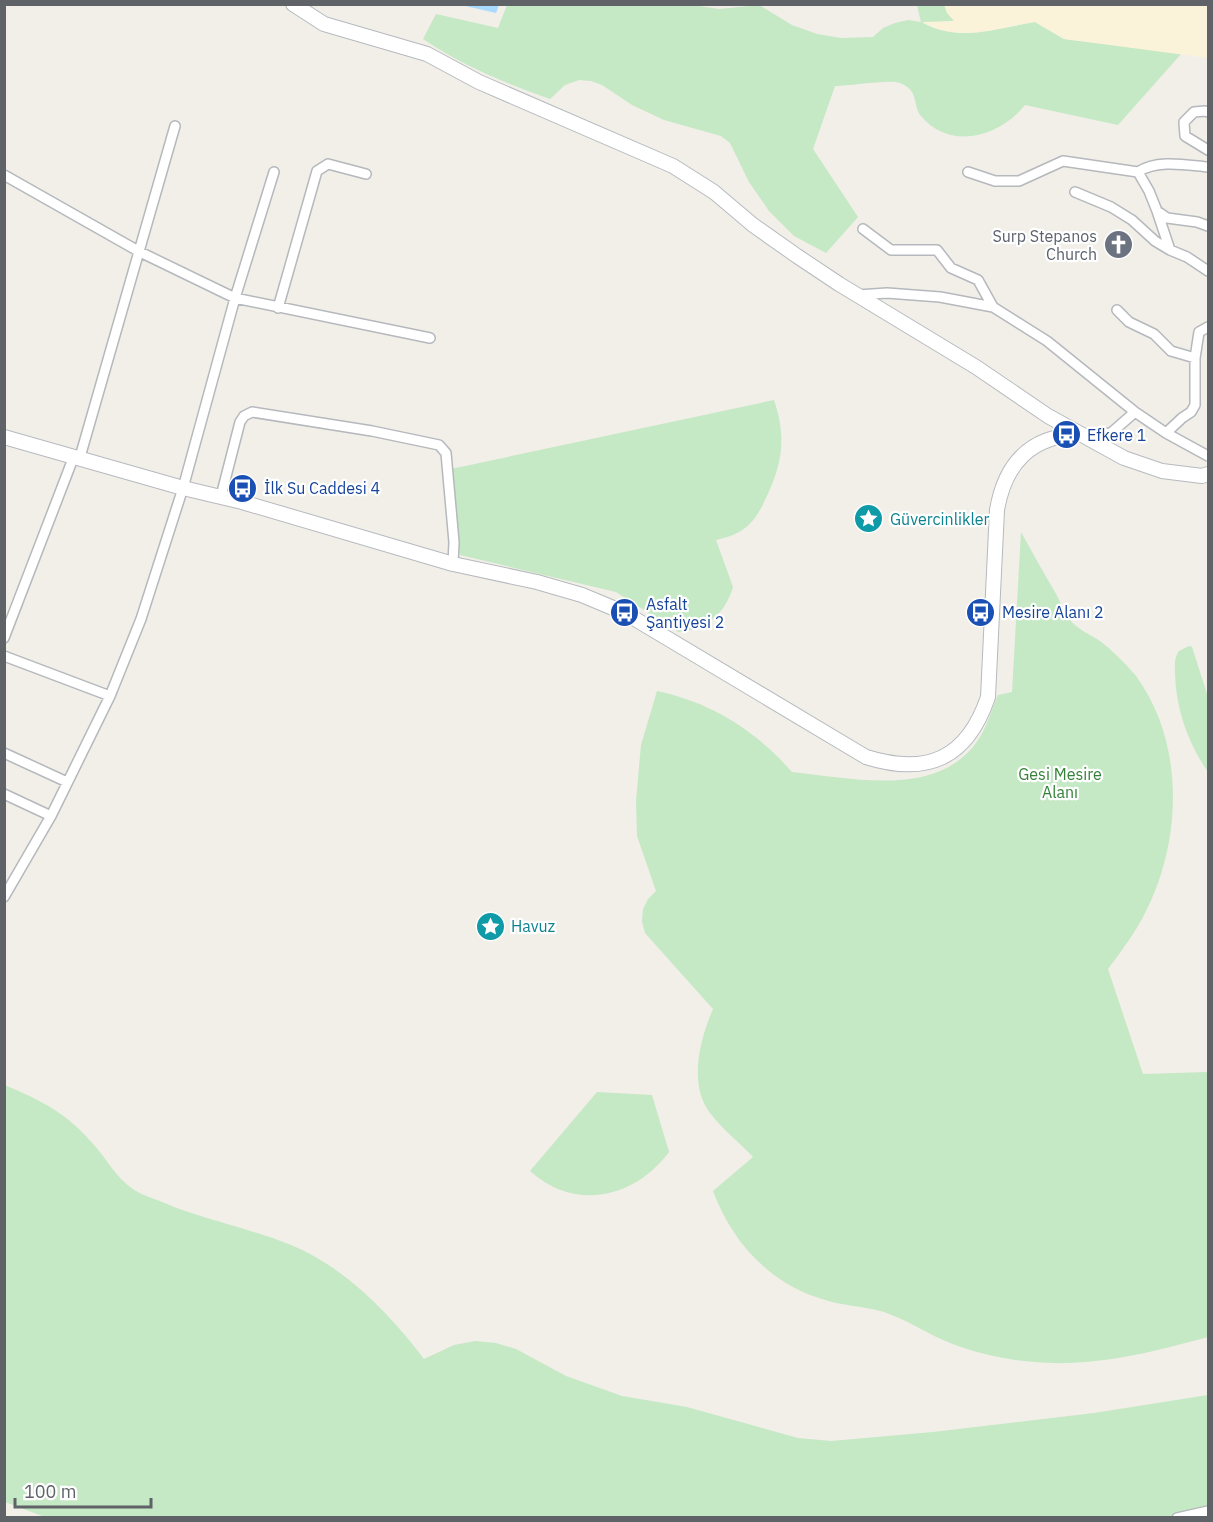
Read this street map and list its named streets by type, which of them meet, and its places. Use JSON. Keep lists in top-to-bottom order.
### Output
{
  "parks": ["Gesi Mesire Alanı"],
  "places": {
    "church": ["Surp Stepanos Church"],
    "bus stop": [
      "Efkere 1",
      "İlk Su Caddesi 4",
      "Mesire Alanı 2",
      "Asfalt Şantiyesi 2"
    ],
    "place": ["Güvercinlikler", "Havuz"]
  },
  "scale_bar": "100 m"
}
